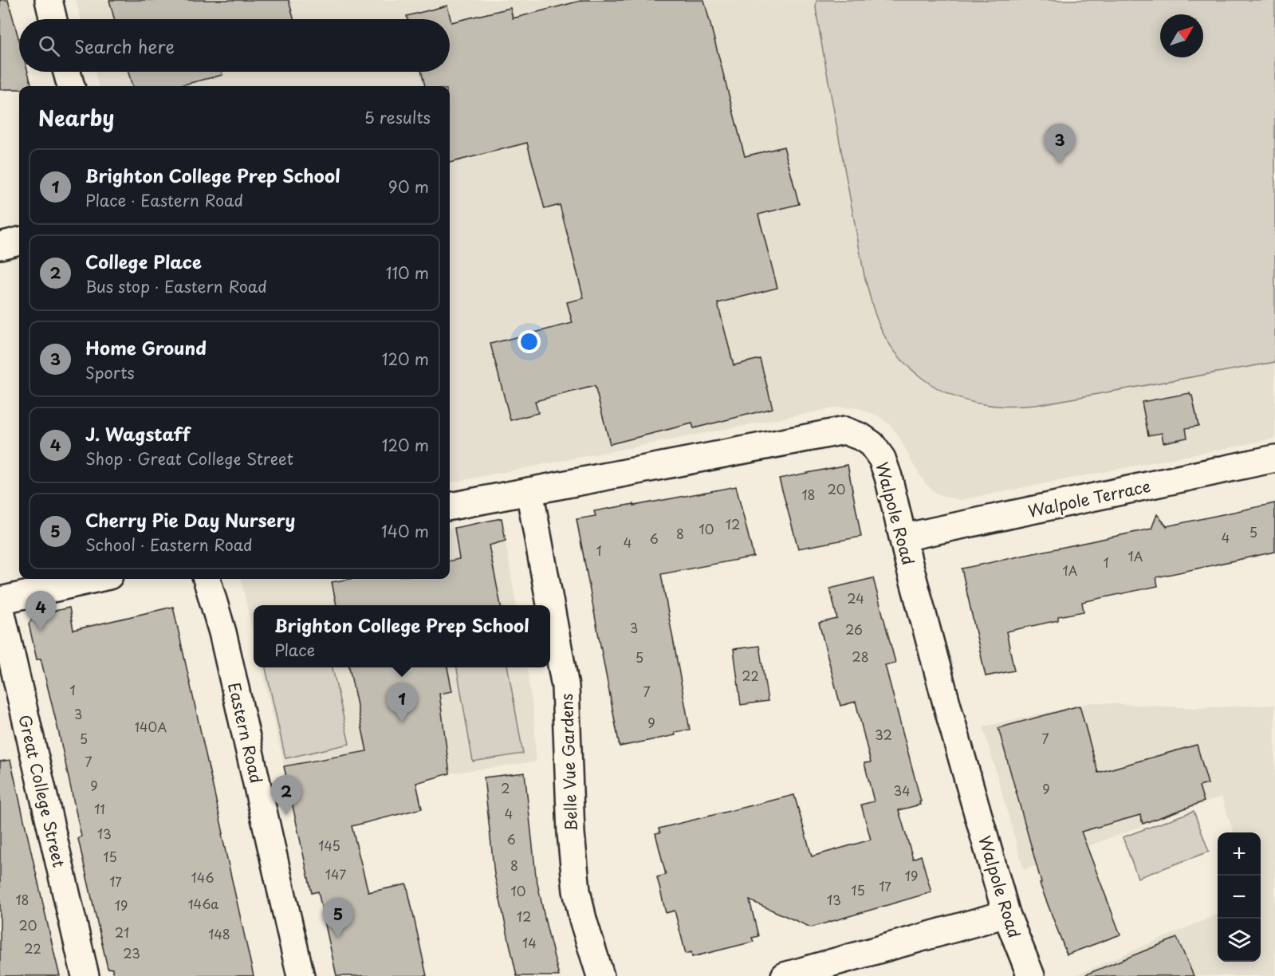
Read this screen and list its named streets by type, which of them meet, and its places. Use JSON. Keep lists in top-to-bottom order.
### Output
{
  "streets": {
    "street": [
      "Walpole Terrace",
      "Walpole Road",
      "Eastern Road",
      "Belle Vue Gardens",
      "Great College Street"
    ]
  },
  "crossings": [
    ["Walpole Terrace", "Walpole Road"],
    ["Walpole Road", "Belle Vue Gardens"]
  ],
  "house_numbers": [
    "20",
    "18",
    "12",
    "10",
    "5",
    "8",
    "4",
    "6",
    "4",
    "1",
    "1A",
    "1",
    "1A",
    "24",
    "3",
    "26",
    "28",
    "5",
    "22",
    "1",
    "7",
    "3",
    "9",
    "140A",
    "32",
    "5",
    "7",
    "7",
    "9",
    "2",
    "9",
    "34",
    "11",
    "4",
    "13",
    "6",
    "145",
    "15",
    "8",
    "147",
    "19",
    "146",
    "17",
    "17",
    "15",
    "10",
    "18",
    "13",
    "146a",
    "19",
    "12",
    "20",
    "21",
    "148",
    "14",
    "22",
    "23"
  ],
  "north": "top right",
  "page": {
    "search": "Search here",
    "heading": ["Nearby", "5 results"],
    "pins": [
      "3",
      "4",
      "1",
      "2",
      "5"
    ],
    "list": [
      {
        "mark": "1",
        "name": "Brighton College Prep School",
        "note": "Place · Eastern Road",
        "value": "90 m"
      },
      {
        "mark": "2",
        "name": "College Place",
        "note": "Bus stop · Eastern Road",
        "value": "110 m"
      },
      {
        "mark": "3",
        "name": "Home Ground",
        "note": "Sports",
        "value": "120 m"
      },
      {
        "mark": "4",
        "name": "J. Wagstaff",
        "note": "Shop · Great College Street",
        "value": "120 m"
      },
      {
        "mark": "5",
        "name": "Cherry Pie Day Nursery",
        "note": "School · Eastern Road",
        "value": "140 m"
      }
    ],
    "popup": ["Brighton College Prep School", "Place"],
    "map_buttons": ["+", "−"]
  }
}
